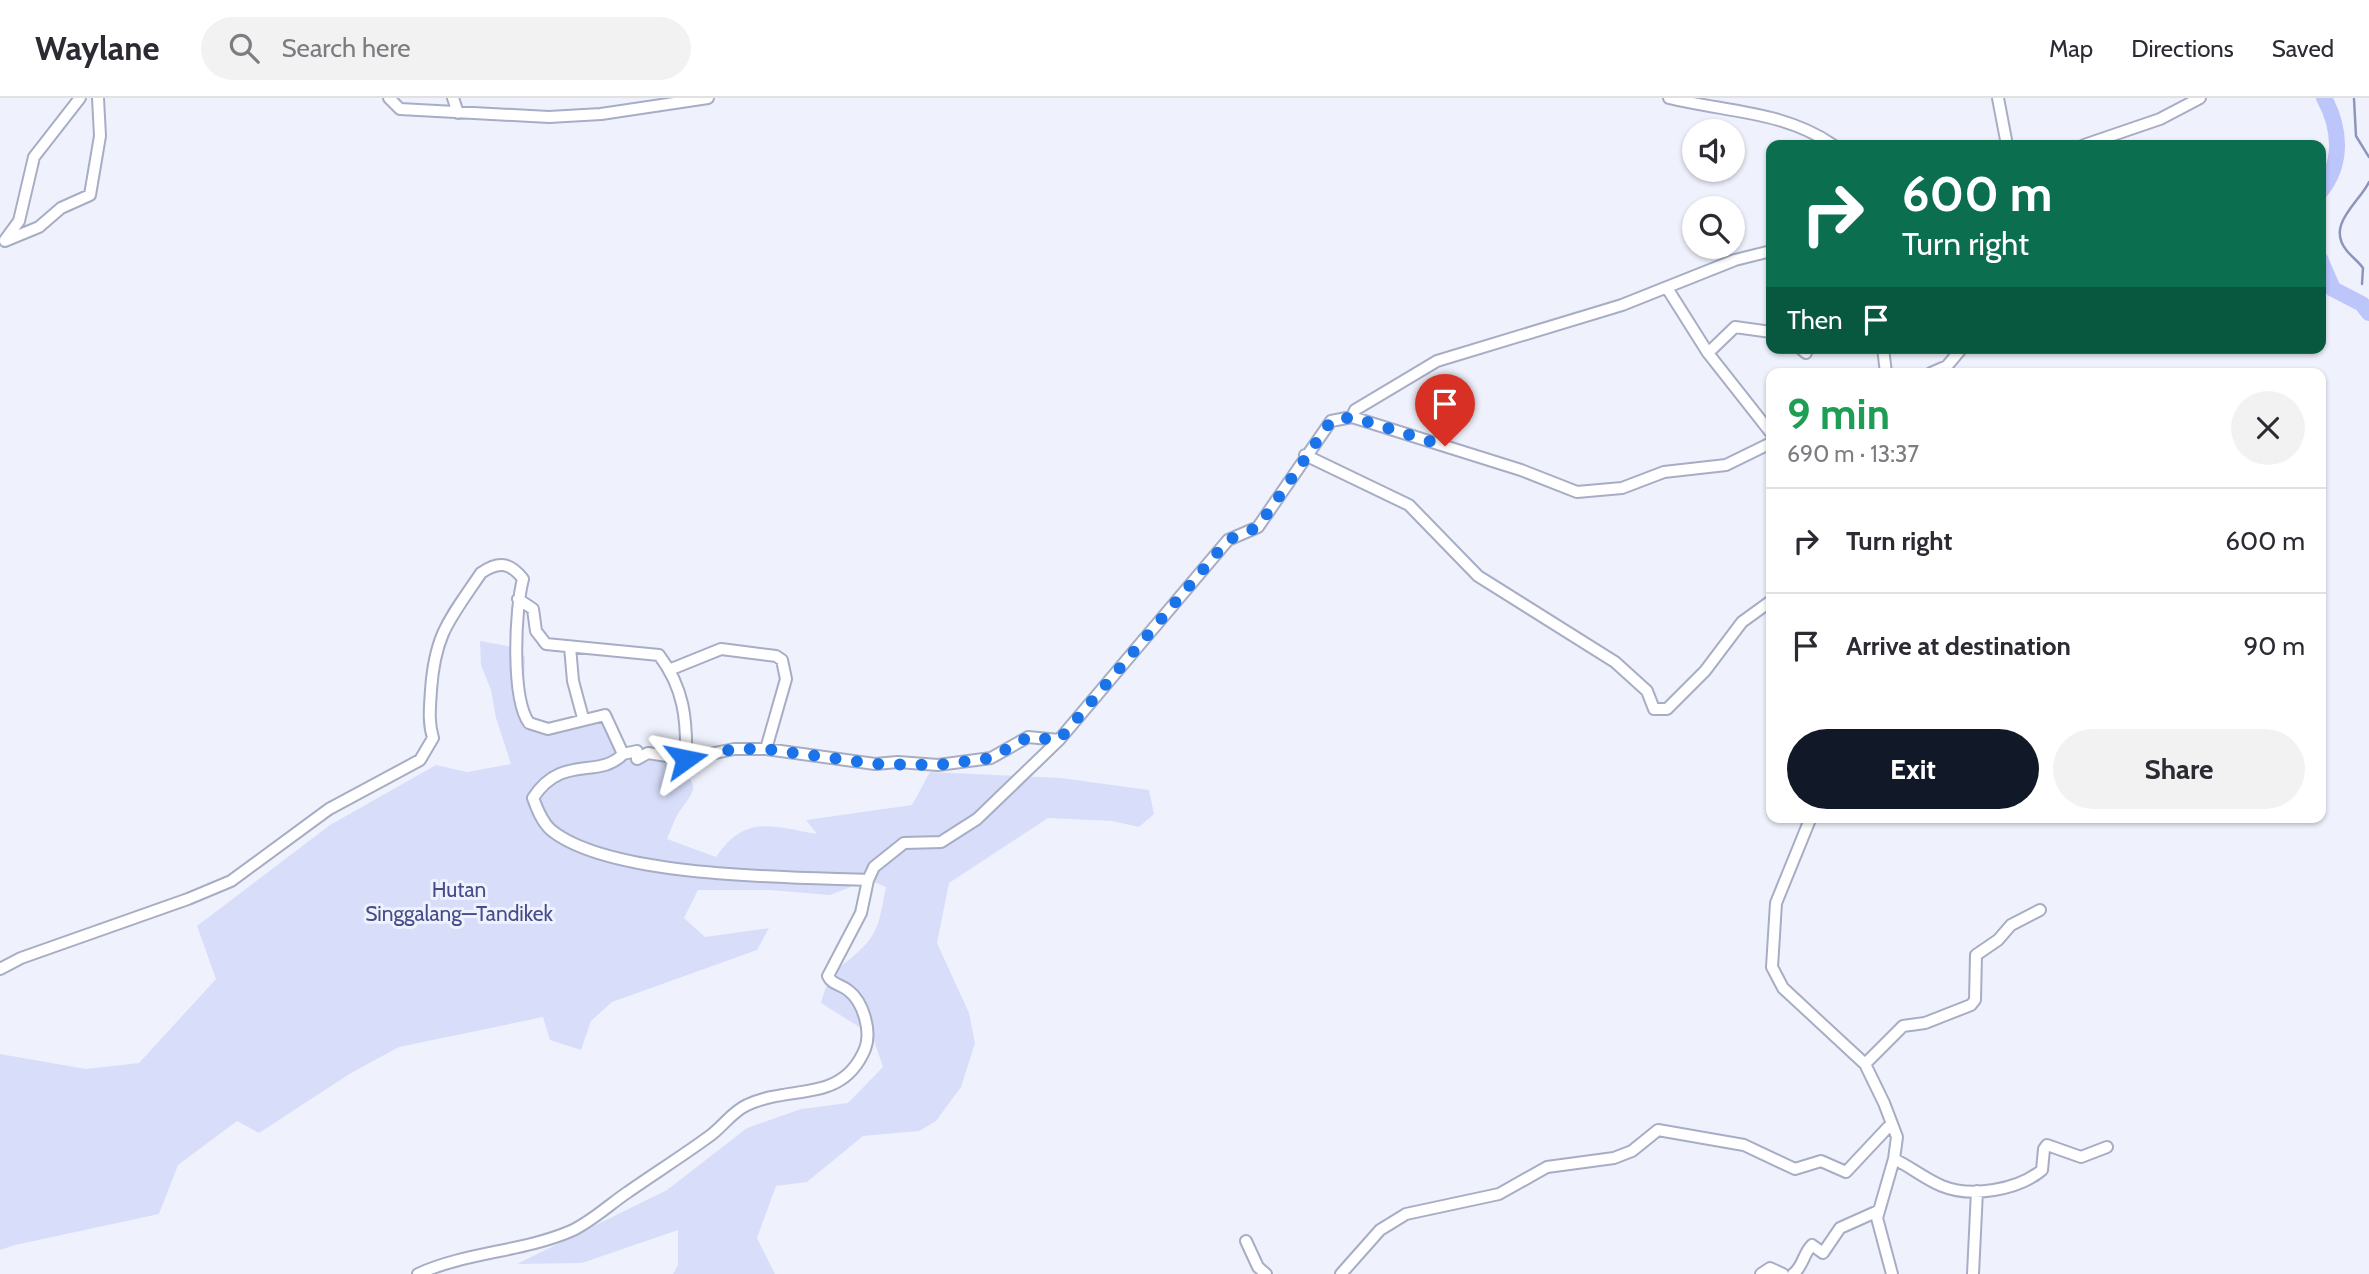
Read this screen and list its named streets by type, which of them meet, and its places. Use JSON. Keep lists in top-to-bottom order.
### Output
{
  "parks": ["Hutan Singgalang—Tandikek"],
  "page": {
    "header": "Waylane",
    "search": "Search here",
    "nav": ["Map", "Directions", "Saved"],
    "turn": ["600 m", "Turn right"],
    "then": "Then",
    "heading": ["9 min", "690 m · 13:37"],
    "list": [
      {
        "name": "Turn right",
        "value": "600 m"
      },
      {
        "name": "Arrive at destination",
        "value": "90 m"
      }
    ],
    "buttons": ["Exit", "Share"]
  }
}
